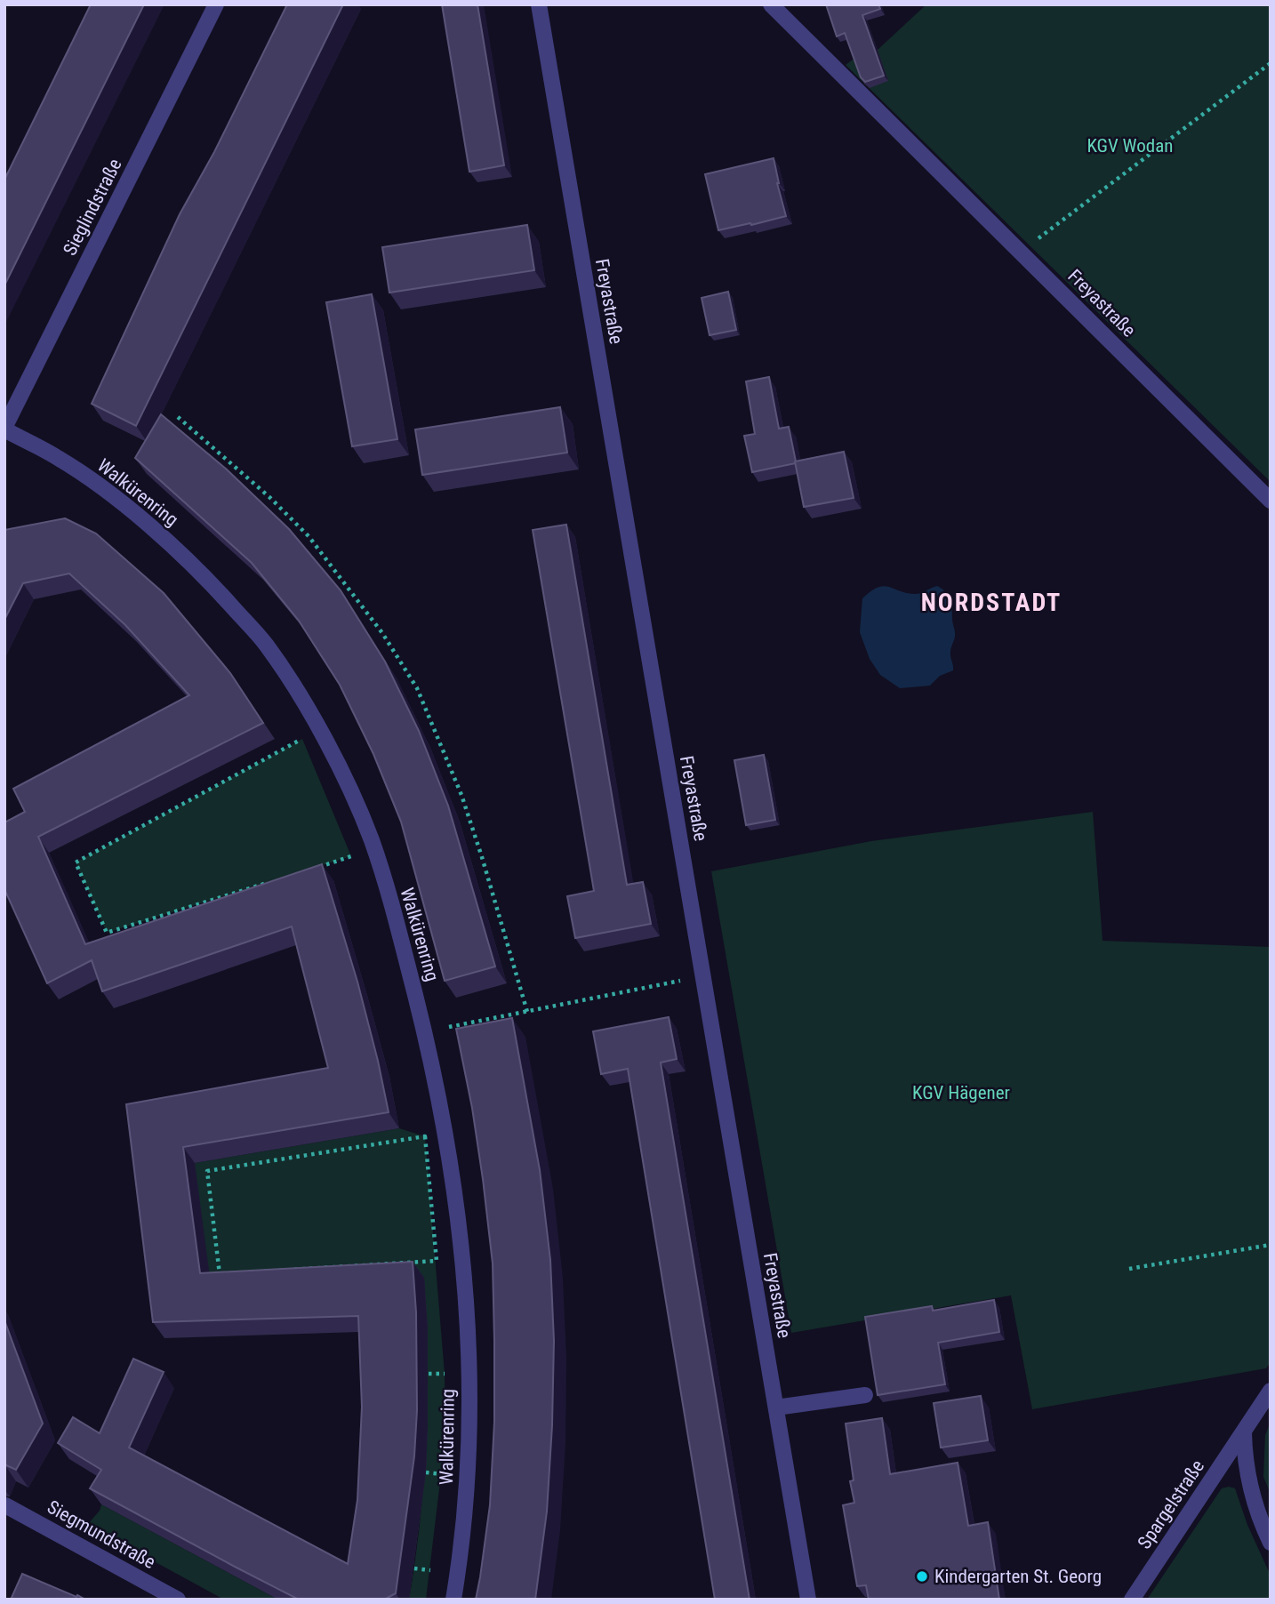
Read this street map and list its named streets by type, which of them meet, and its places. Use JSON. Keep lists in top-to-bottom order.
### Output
{
  "streets": {
    "street": [
      "Sieglindstraße",
      "Freyastraße",
      "Walkürenring",
      "Spargelstraße",
      "Siegmundstraße"
    ]
  },
  "crossings": [
    ["Sieglindstraße", "Walkürenring"]
  ],
  "districts": ["NORDSTADT"],
  "parks": ["KGV Wodan", "KGV Hägener"],
  "places": ["Kindergarten St. Georg"]
}
